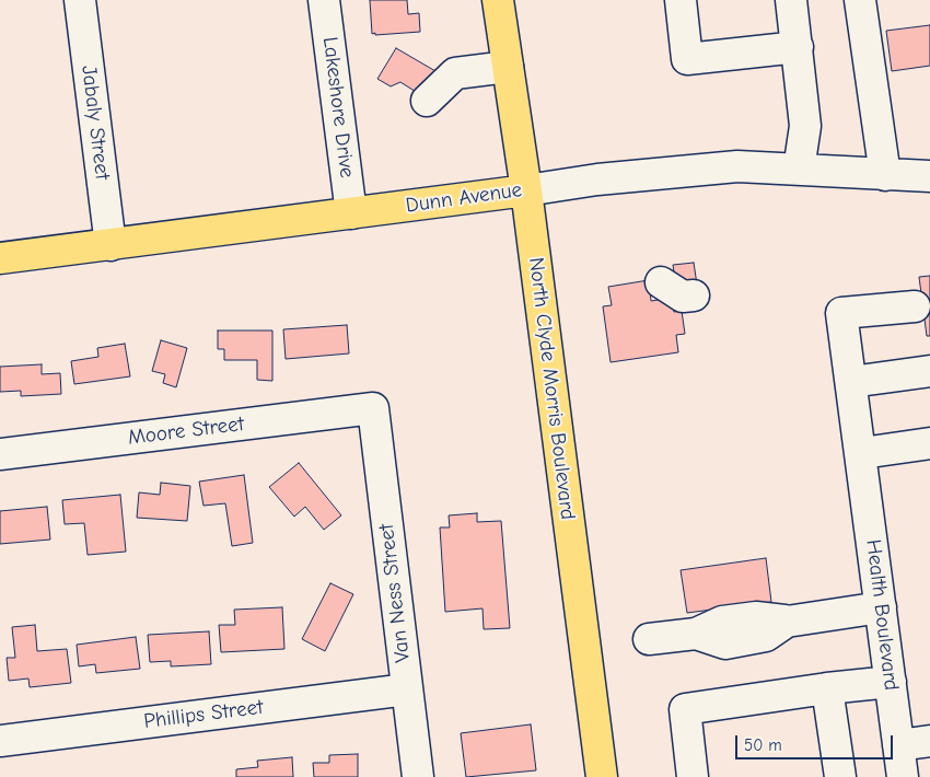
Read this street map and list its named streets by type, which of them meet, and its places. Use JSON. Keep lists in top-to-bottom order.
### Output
{
  "streets": {
    "main road": ["Dunn Avenue", "North Clyde Morris Boulevard"],
    "street": [
      "Lakeshore Drive",
      "Jabaly Street",
      "Moore Street",
      "Van Ness Street",
      "Health Boulevard",
      "Phillips Street"
    ]
  },
  "crossings": [
    ["Lakeshore Drive", "Dunn Avenue"],
    ["Jabaly Street", "Dunn Avenue"],
    ["Dunn Avenue", "North Clyde Morris Boulevard"],
    ["Moore Street", "Van Ness Street"],
    ["Van Ness Street", "Phillips Street"]
  ],
  "scale_bar": "50 m"
}
